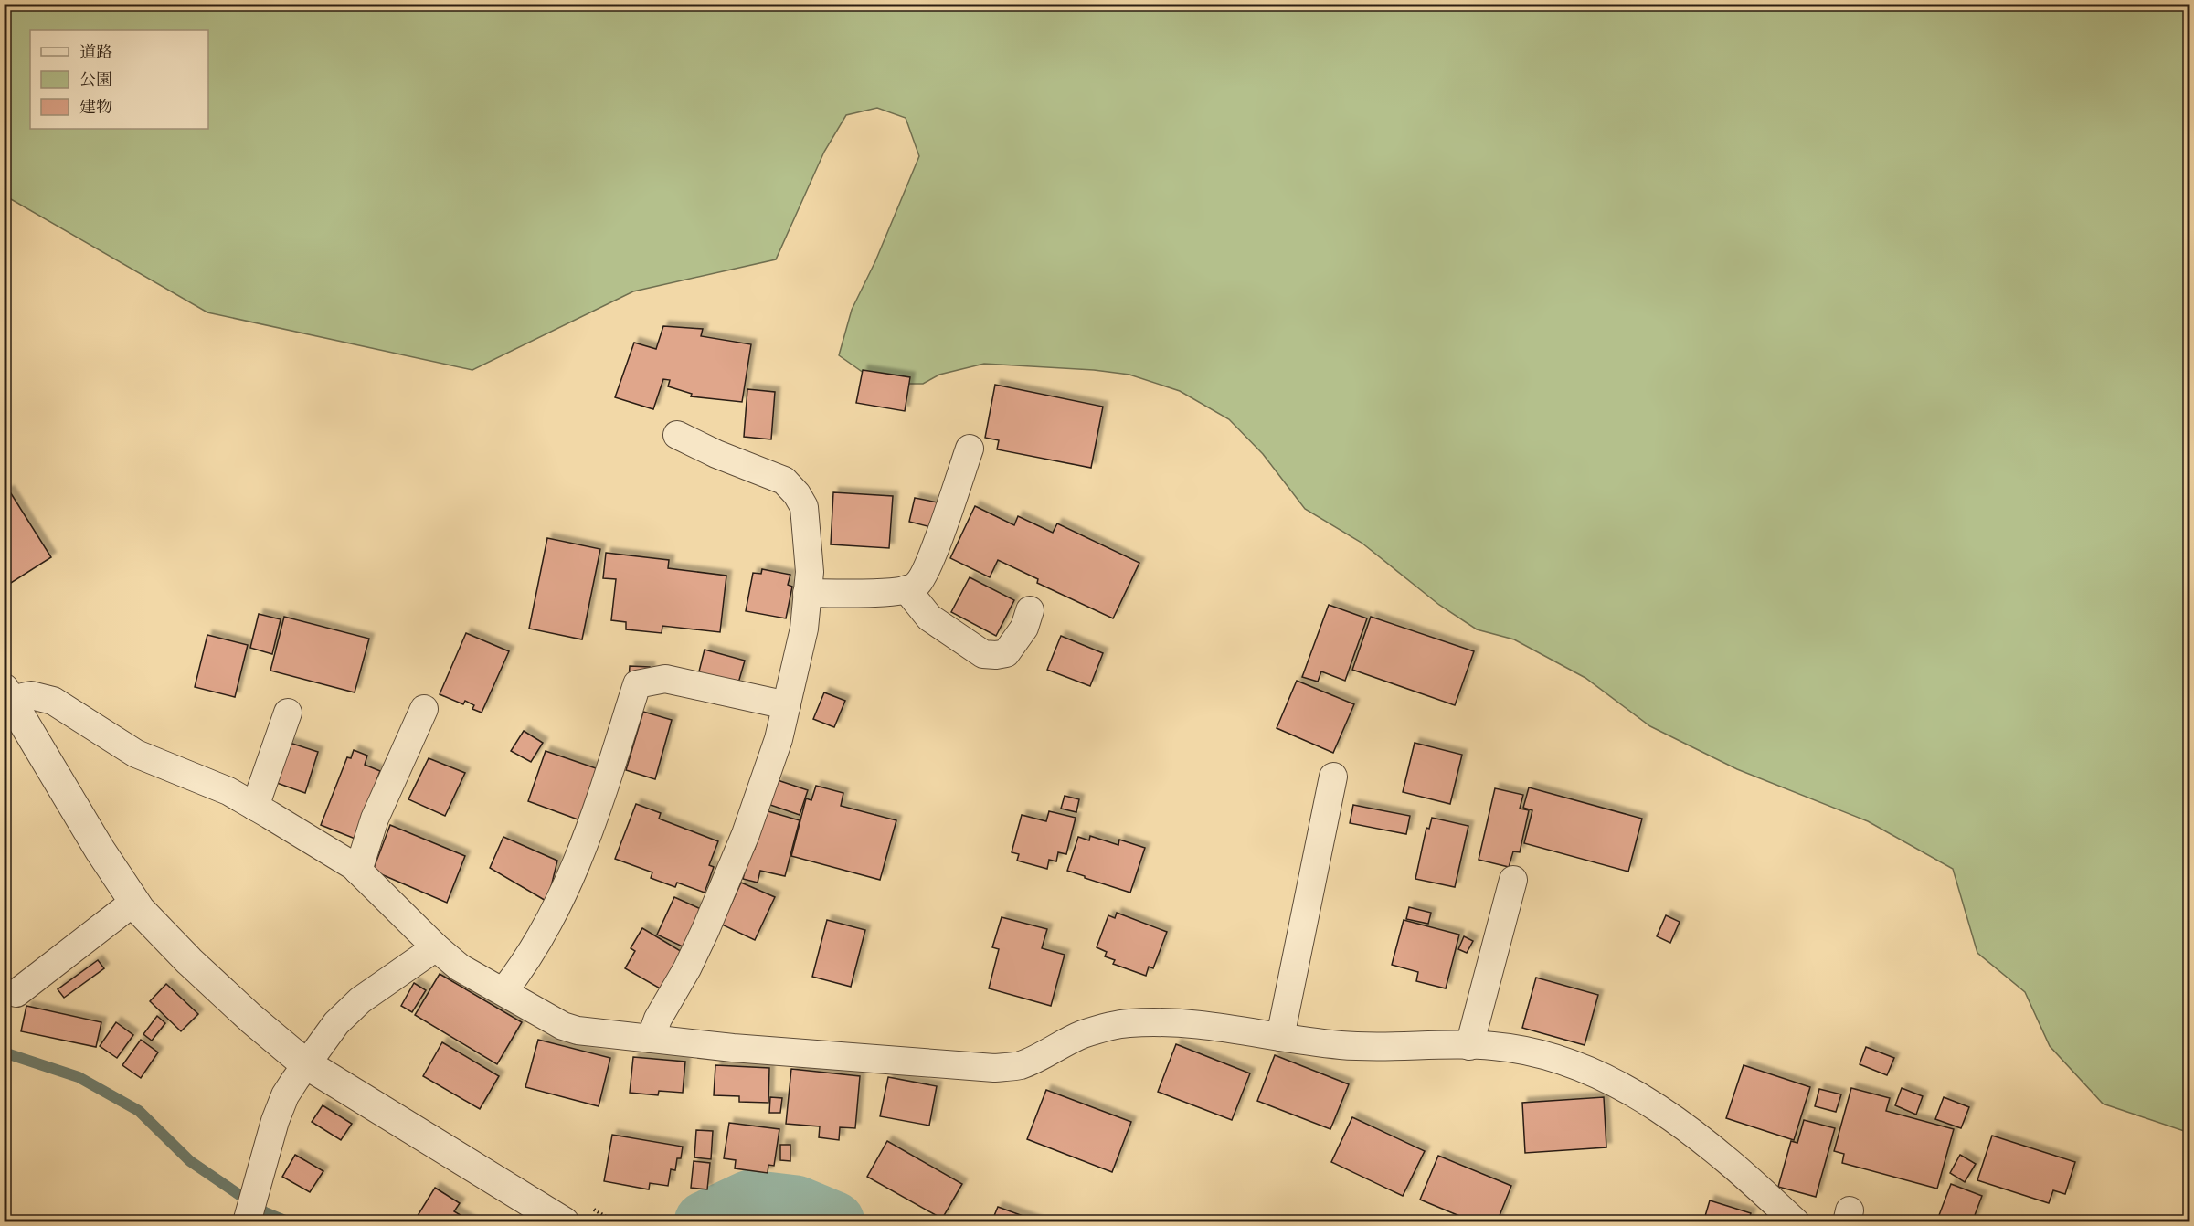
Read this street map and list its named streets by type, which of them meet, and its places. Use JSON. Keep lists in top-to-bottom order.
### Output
{
  "legend": ["道路", "公園", "建物"]
}
